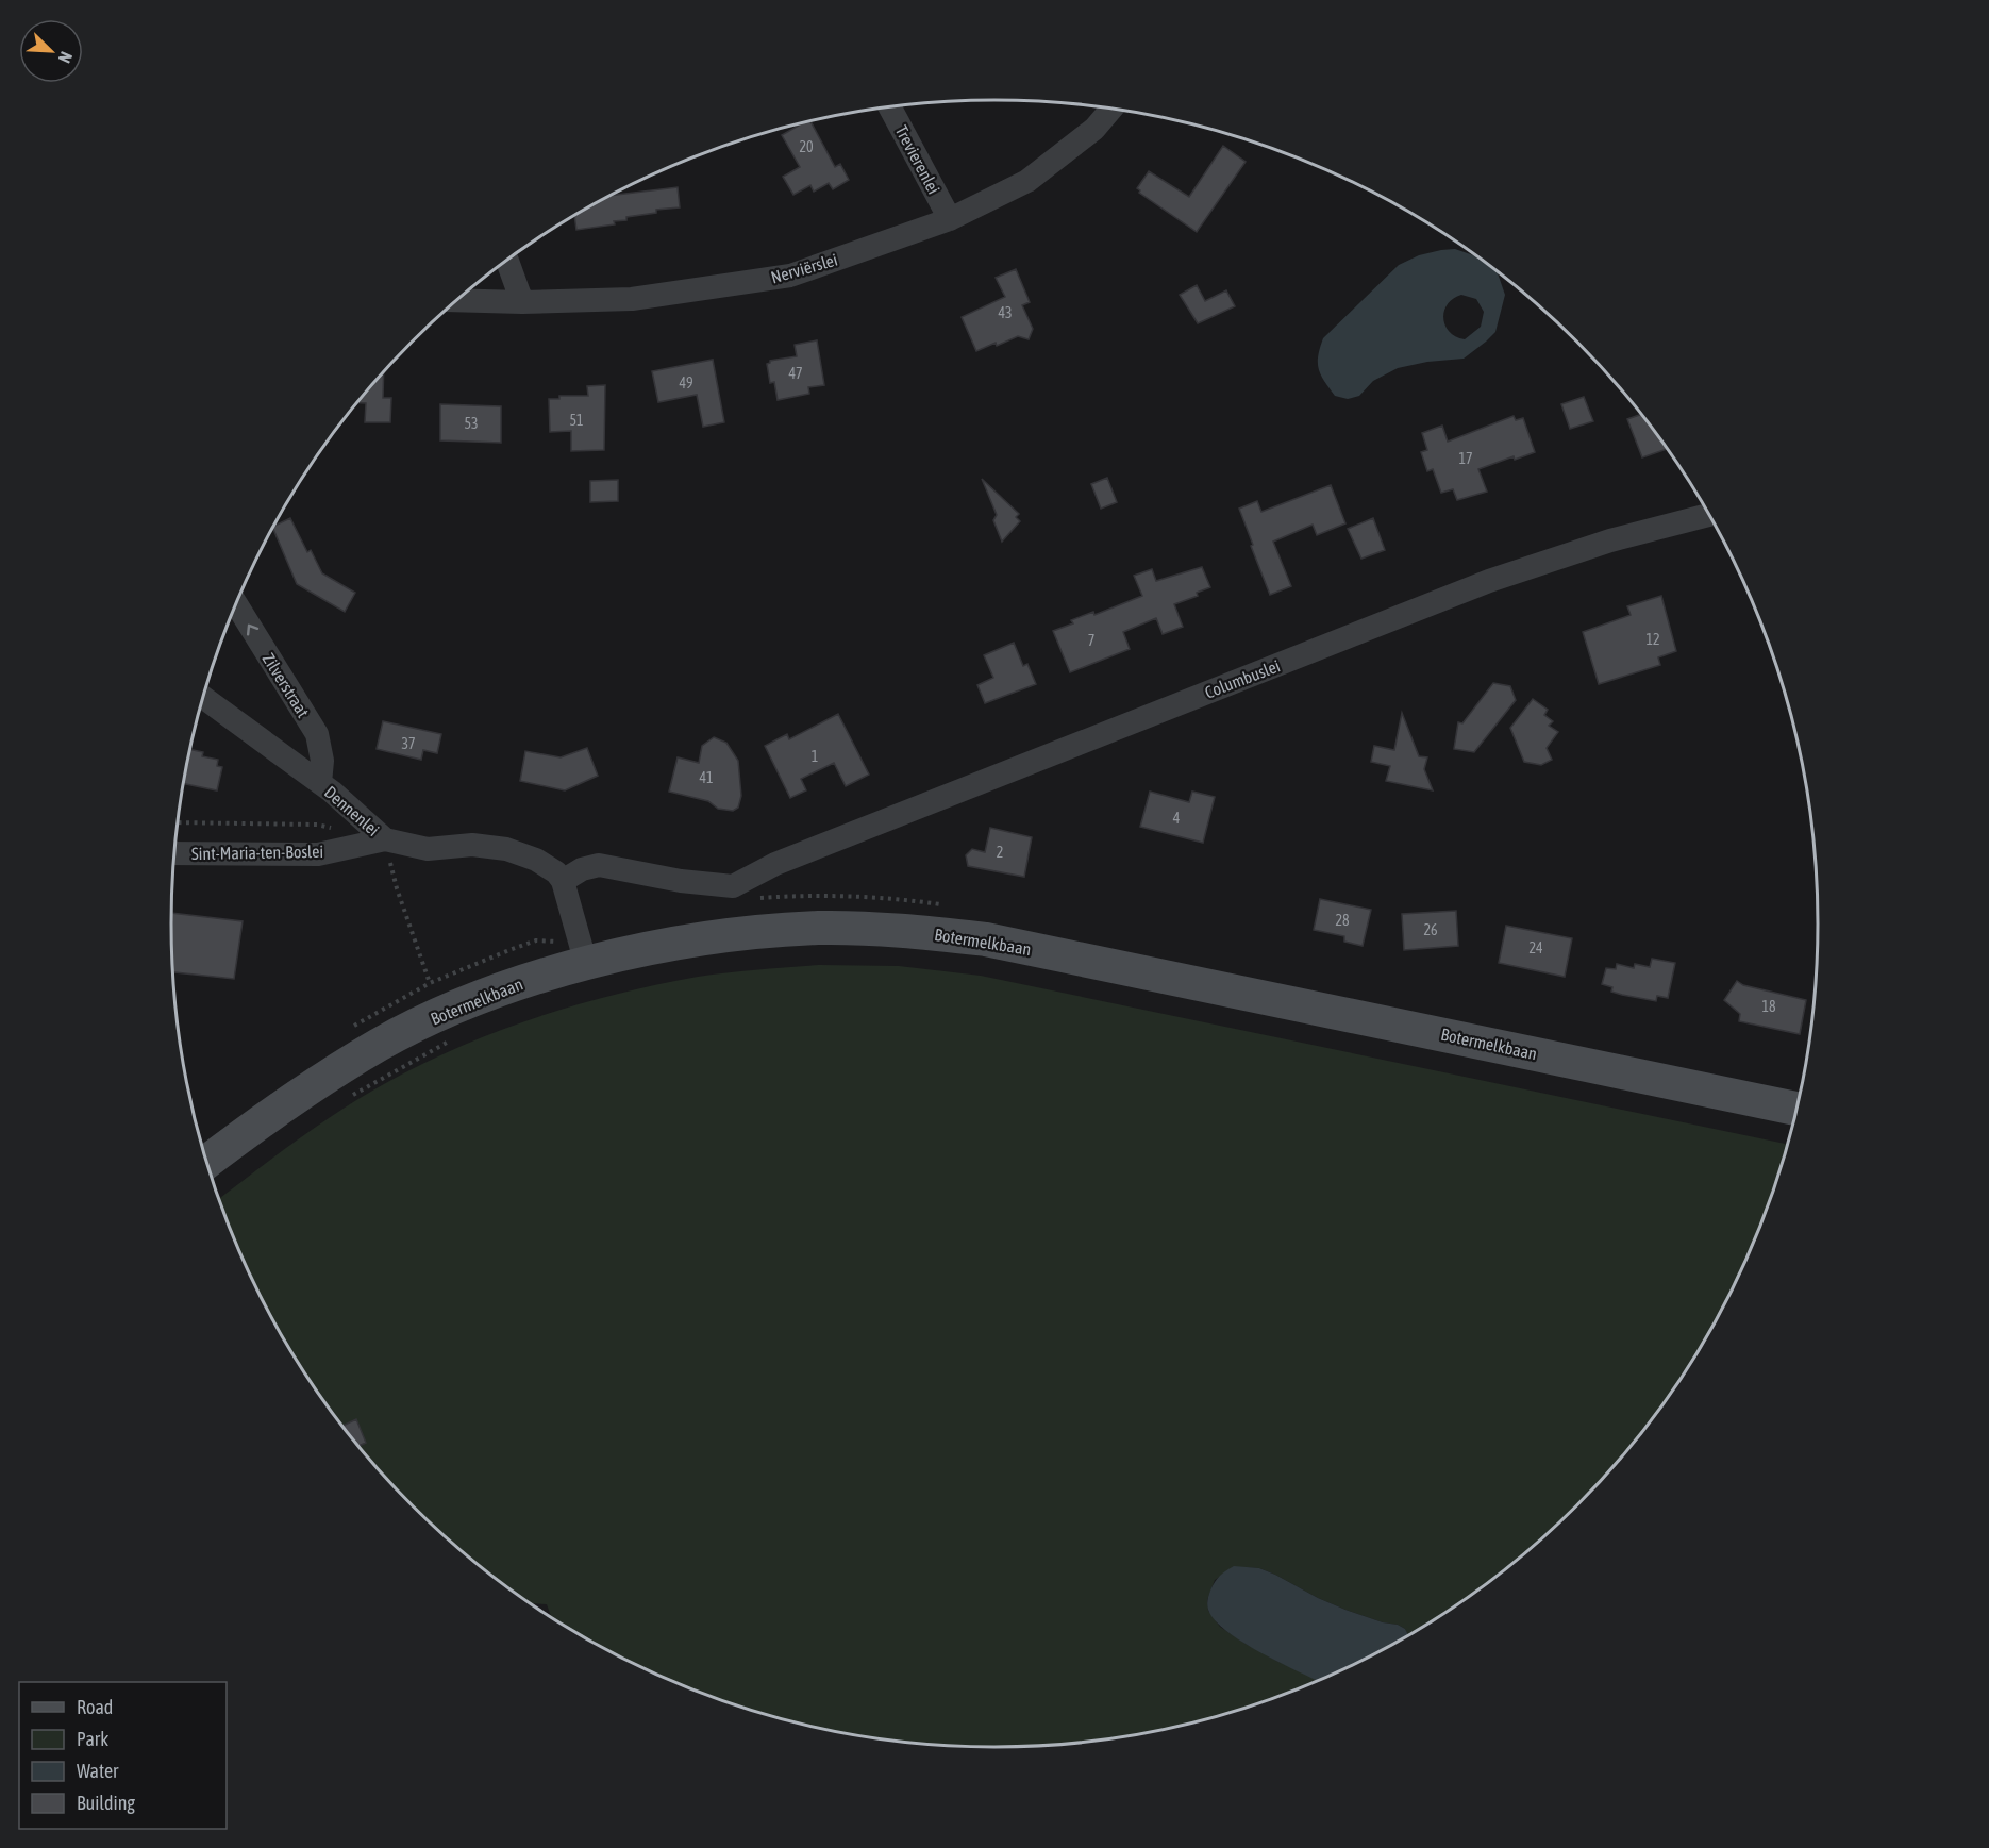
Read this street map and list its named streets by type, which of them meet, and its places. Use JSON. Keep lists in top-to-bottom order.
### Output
{
  "streets": {
    "main road": ["Botermelkbaan"],
    "street": [
      "Trevierenlei",
      "Nerviërslei",
      "Columbuslei",
      "Zilverstraat",
      "Dennenlei",
      "Sint-Maria-ten-Boslei"
    ]
  },
  "crossings": [
    ["Trevierenlei", "Nerviërslei"],
    ["Columbuslei", "Dennenlei"],
    ["Zilverstraat", "Dennenlei"],
    ["Dennenlei", "Sint-Maria-ten-Boslei"]
  ],
  "one_way": ["Zilverstraat"],
  "house_numbers": [
    "20",
    "43",
    "47",
    "49",
    "51",
    "53",
    "17",
    "12",
    "7",
    "37",
    "1",
    "41",
    "4",
    "2",
    "28",
    "26",
    "24",
    "18"
  ],
  "legend": [
    "Road",
    "Park",
    "Water",
    "Building"
  ],
  "north": "bottom right"
}
